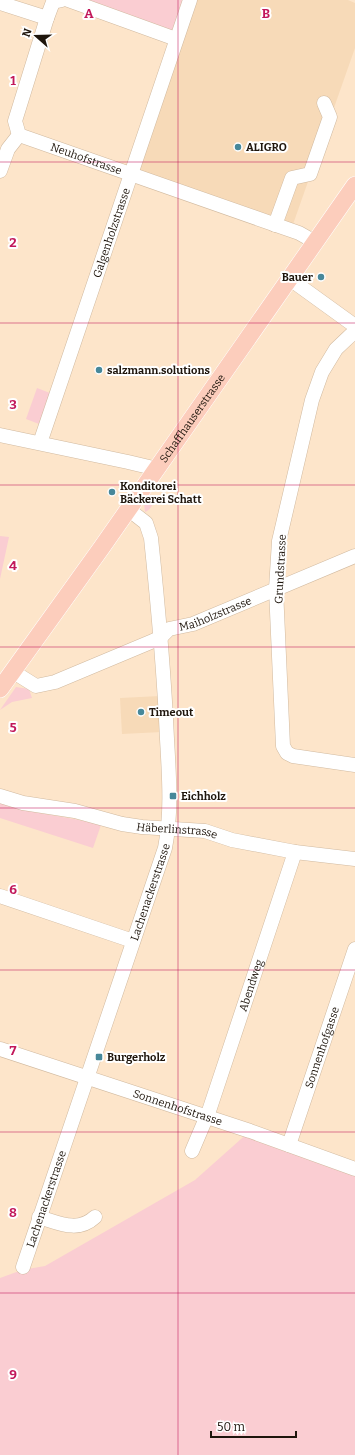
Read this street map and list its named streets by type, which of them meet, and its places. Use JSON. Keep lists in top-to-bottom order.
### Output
{
  "streets": {
    "main road": ["Schaffhauserstrasse"],
    "street": [
      "Neuhofstrasse",
      "Galgenholzstrasse",
      "Grundstrasse",
      "Maiholzstrasse",
      "Häberlinstrasse",
      "Lachenackerstrasse",
      "Abendweg",
      "Sonnenhofgasse",
      "Sonnenhofstrasse"
    ]
  },
  "crossings": [
    ["Neuhofstrasse", "Galgenholzstrasse"],
    ["Neuhofstrasse", "Schaffhauserstrasse"],
    ["Schaffhauserstrasse", "Maiholzstrasse"],
    ["Schaffhauserstrasse", "Lachenackerstrasse"],
    ["Grundstrasse", "Maiholzstrasse"],
    ["Maiholzstrasse", "Lachenackerstrasse"],
    ["Häberlinstrasse", "Lachenackerstrasse"],
    ["Häberlinstrasse", "Abendweg"],
    ["Lachenackerstrasse", "Sonnenhofstrasse"],
    ["Abendweg", "Sonnenhofstrasse"],
    ["Sonnenhofgasse", "Sonnenhofstrasse"]
  ],
  "places": {
    "other": [
      "ALIGRO",
      "Bauer",
      "salzmann.solutions",
      "Konditorei Bäckerei Schatt",
      "Timeout"
    ],
    "transit": ["Eichholz", "Burgerholz"]
  },
  "scale_bar": "50 m",
  "north": "left",
  "grid": {
    "columns": ["A", "B"],
    "rows": [
      "1",
      "2",
      "3",
      "4",
      "5",
      "6",
      "7",
      "8",
      "9"
    ]
  }
}
